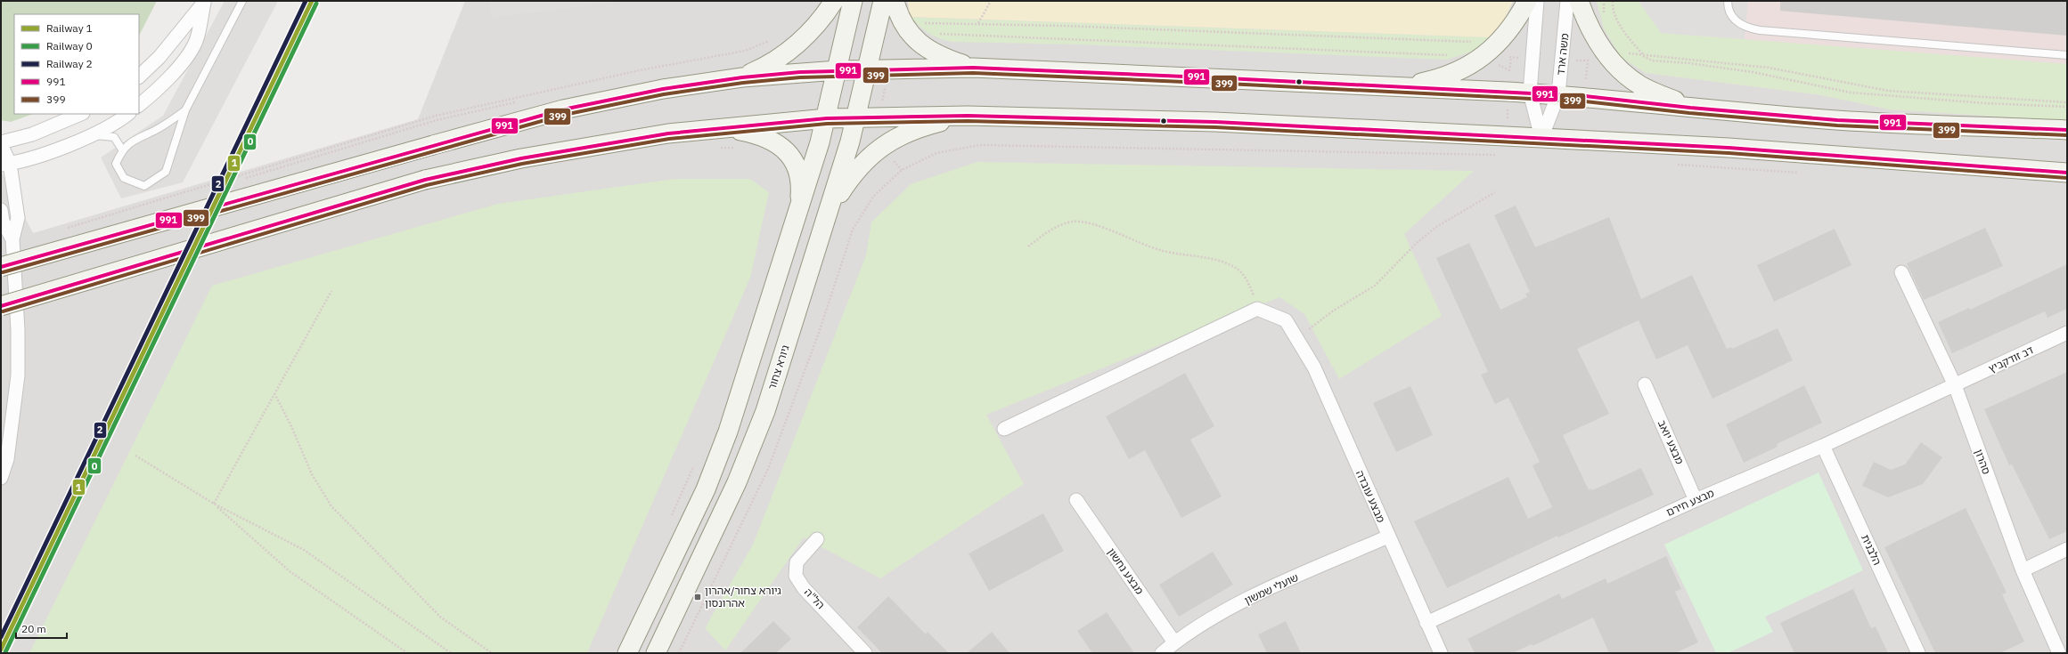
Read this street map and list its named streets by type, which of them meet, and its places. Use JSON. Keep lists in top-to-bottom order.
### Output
{
  "streets": {
    "main road": ["גיורא צחור"],
    "street": [
      "משה ארד",
      "דב זודקביץ",
      "מבצע יואב",
      "סהרון",
      "מבצע עובדה",
      "מבצע חירם",
      "הלבנית",
      "מבצע נחשון",
      "שועלי שמשון",
      "הל\"ה"
    ]
  },
  "crossings": [
    ["דב זודקביץ", "סהרון"],
    ["דב זודקביץ", "מבצע חירם"],
    ["מבצע יואב", "מבצע חירם"],
    ["סהרון", "מבצע חירם"],
    ["מבצע עובדה", "מבצע חירם"],
    ["מבצע עובדה", "שועלי שמשון"],
    ["מבצע חירם", "הלבנית"],
    ["מבצע נחשון", "שועלי שמשון"]
  ],
  "places": {
    "transit": ["גיורא צחור/אהרון אהרונסון"]
  },
  "lines": [
    "rail line 1",
    "rail line 2",
    "rail line 0",
    "transit line 991",
    "transit line 399"
  ],
  "legend": [
    "Railway 1",
    "Railway 0",
    "Railway 2",
    "991",
    "399"
  ],
  "scale_bar": "20 m"
}
